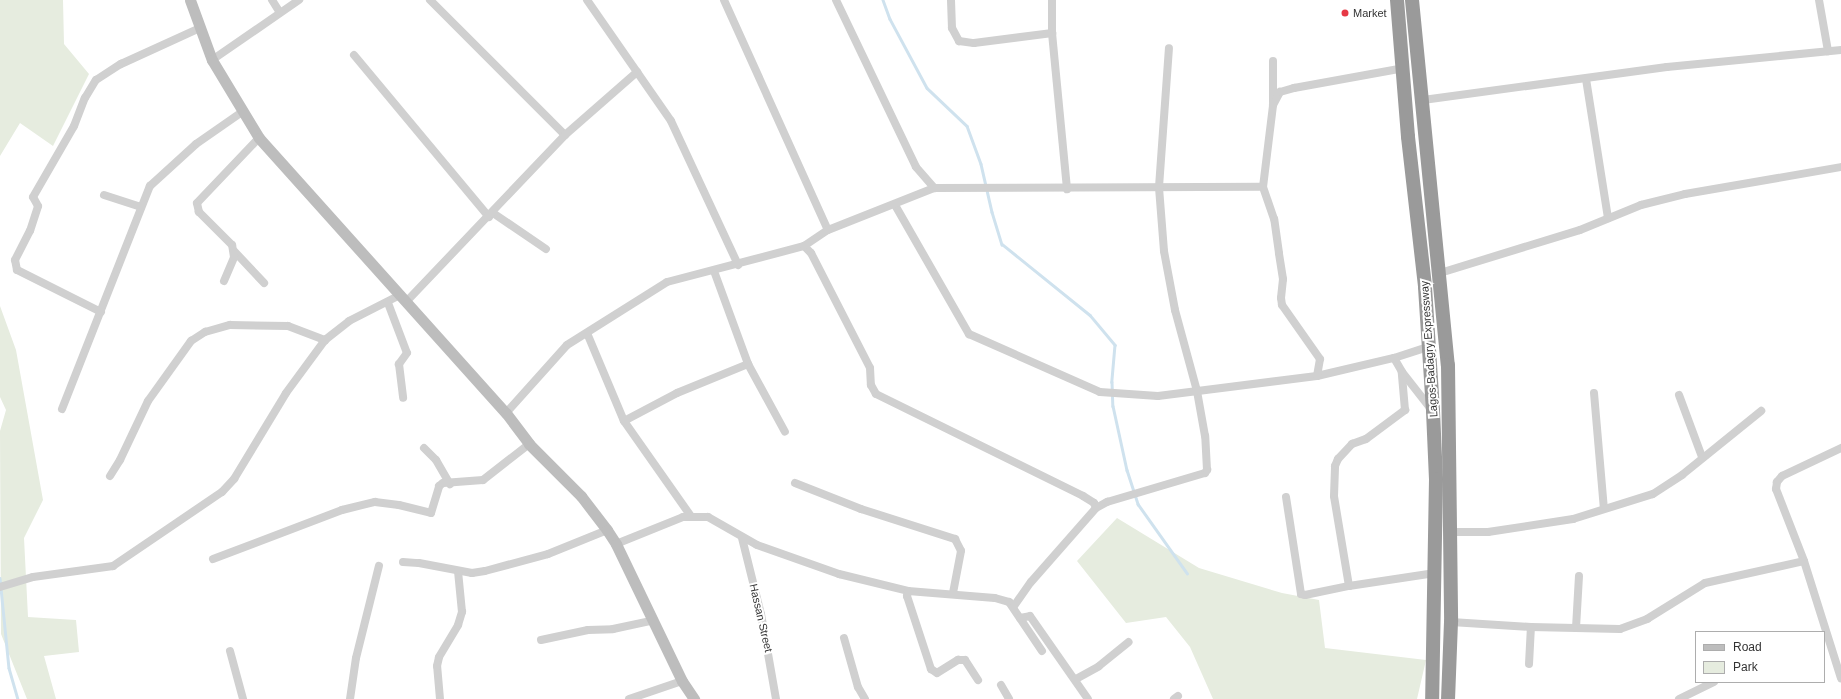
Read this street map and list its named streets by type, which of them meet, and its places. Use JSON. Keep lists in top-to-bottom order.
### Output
{
  "streets": {
    "highway": ["Lagos-Badagry Expressway"],
    "street": ["Hassan Street"]
  },
  "places": ["Market"],
  "legend": ["Road", "Park"]
}
